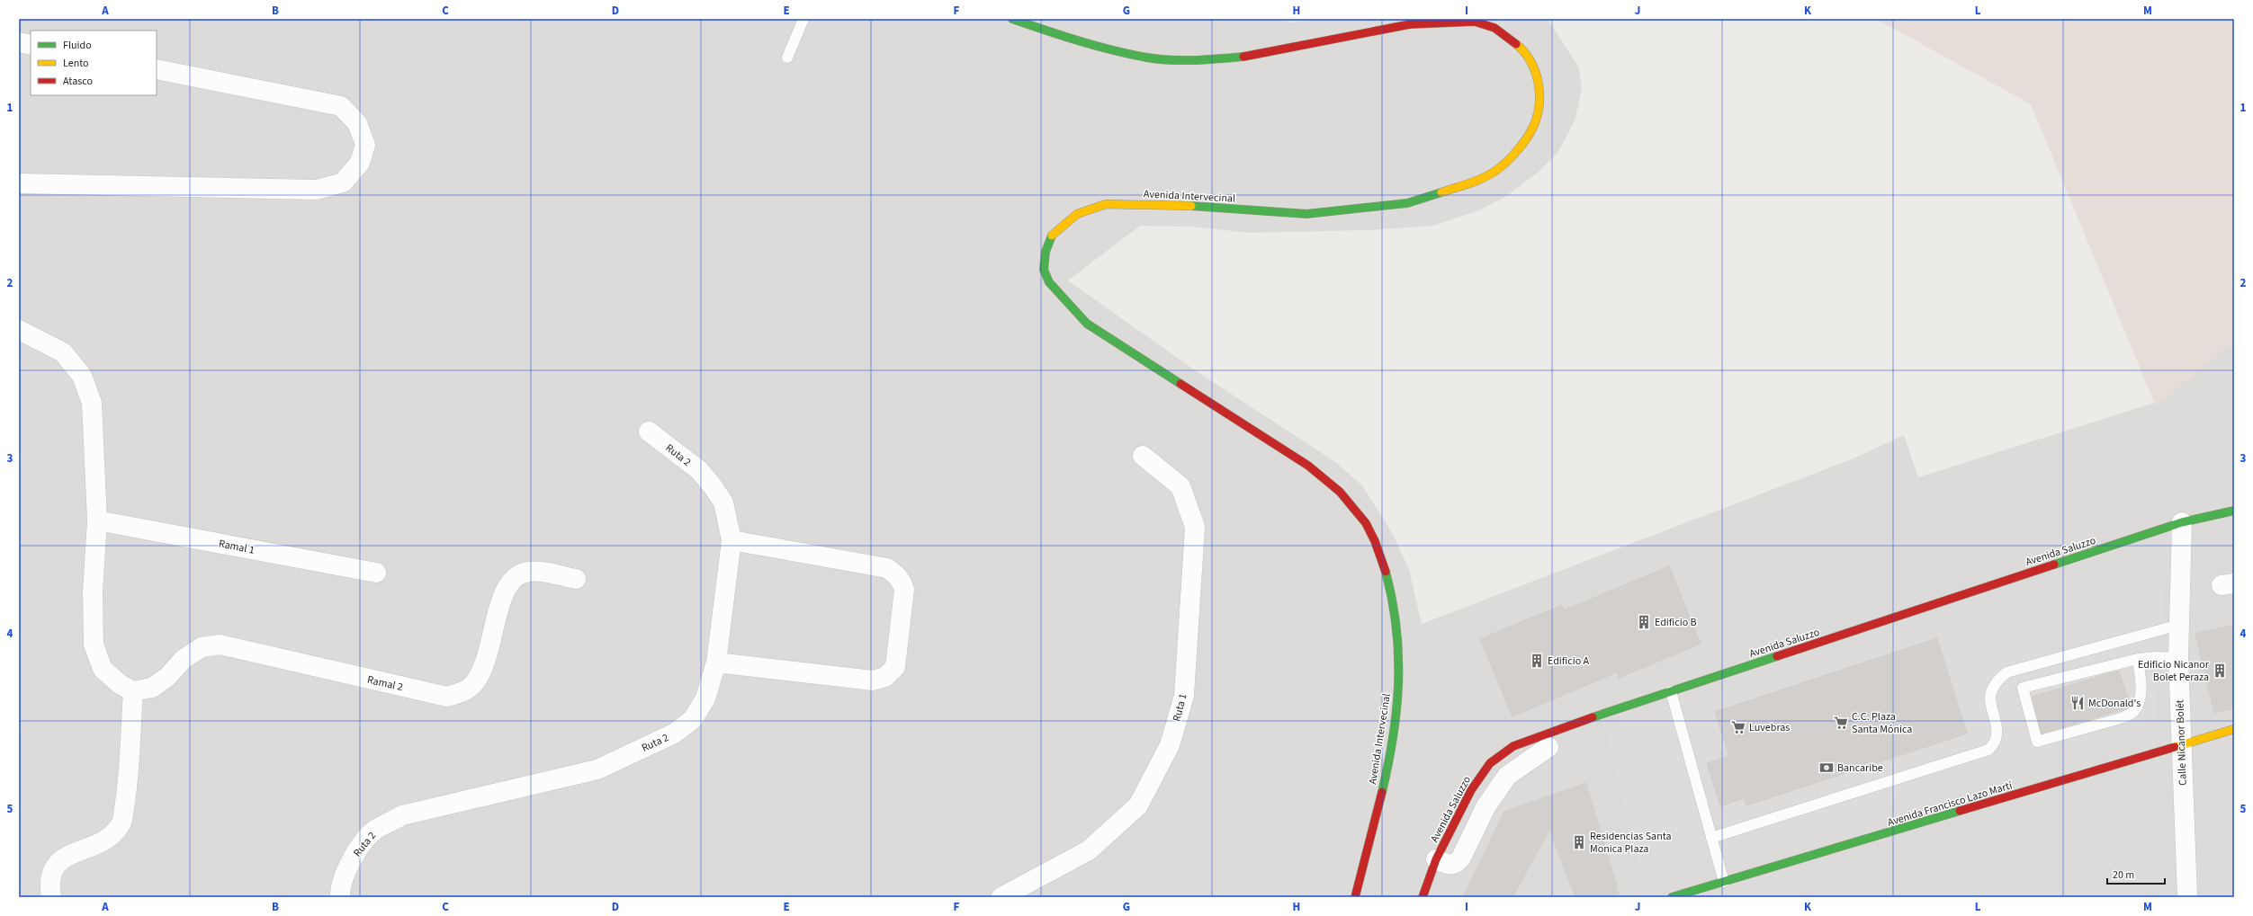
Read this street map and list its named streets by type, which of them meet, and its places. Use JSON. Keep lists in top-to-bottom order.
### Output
{
  "streets": {
    "main road": ["Avenida Intervecinal", "Avenida Saluzzo", "Avenida Francisco Lazo Martí"],
    "street": [
      "Ruta 2",
      "Ramal 1",
      "Ramal 2",
      "Ruta 1",
      "Calle Nicanor Bolét"
    ]
  },
  "crossings": [
    ["Avenida Saluzzo", "Calle Nicanor Bolét"],
    ["Calle Nicanor Bolét", "Avenida Francisco Lazo Martí"]
  ],
  "places": {
    "building": [
      "Edificio B",
      "Edificio A",
      "Edificio Nicanor Bolet Peraza",
      "Residencias Santa Monica Plaza"
    ],
    "restaurant": ["McDonald's"],
    "supermarket": ["C.C. Plaza Santa Mónica", "Luvebras"],
    "bank": ["Bancaribe"]
  },
  "legend": ["Fluido", "Lento", "Atasco"],
  "scale_bar": "20 m",
  "grid": {
    "columns": [
      "A",
      "B",
      "C",
      "D",
      "E",
      "F",
      "G",
      "H",
      "I",
      "J",
      "K",
      "L",
      "M"
    ],
    "rows": [
      "1",
      "2",
      "3",
      "4",
      "5"
    ]
  }
}
